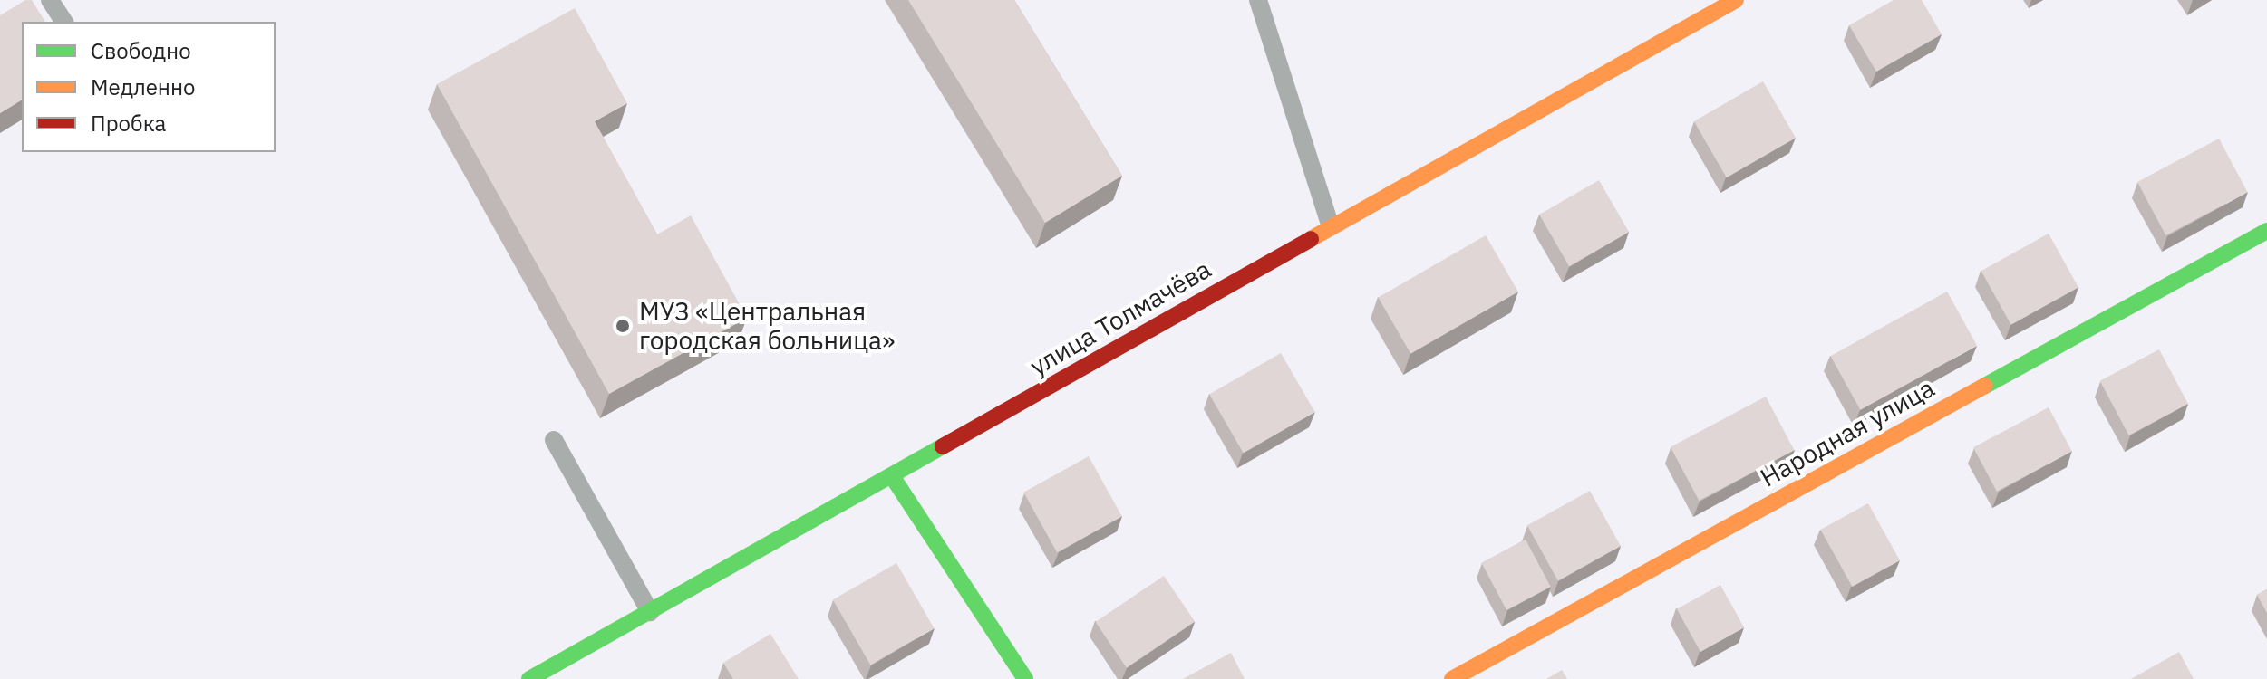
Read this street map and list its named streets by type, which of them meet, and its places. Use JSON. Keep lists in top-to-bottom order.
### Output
{
  "streets": {
    "street": ["улица Толмачёва", "Народная улица"]
  },
  "places": ["МУЗ «Центральная городская больница»"],
  "legend": ["Свободно", "Медленно", "Пробка"]
}
